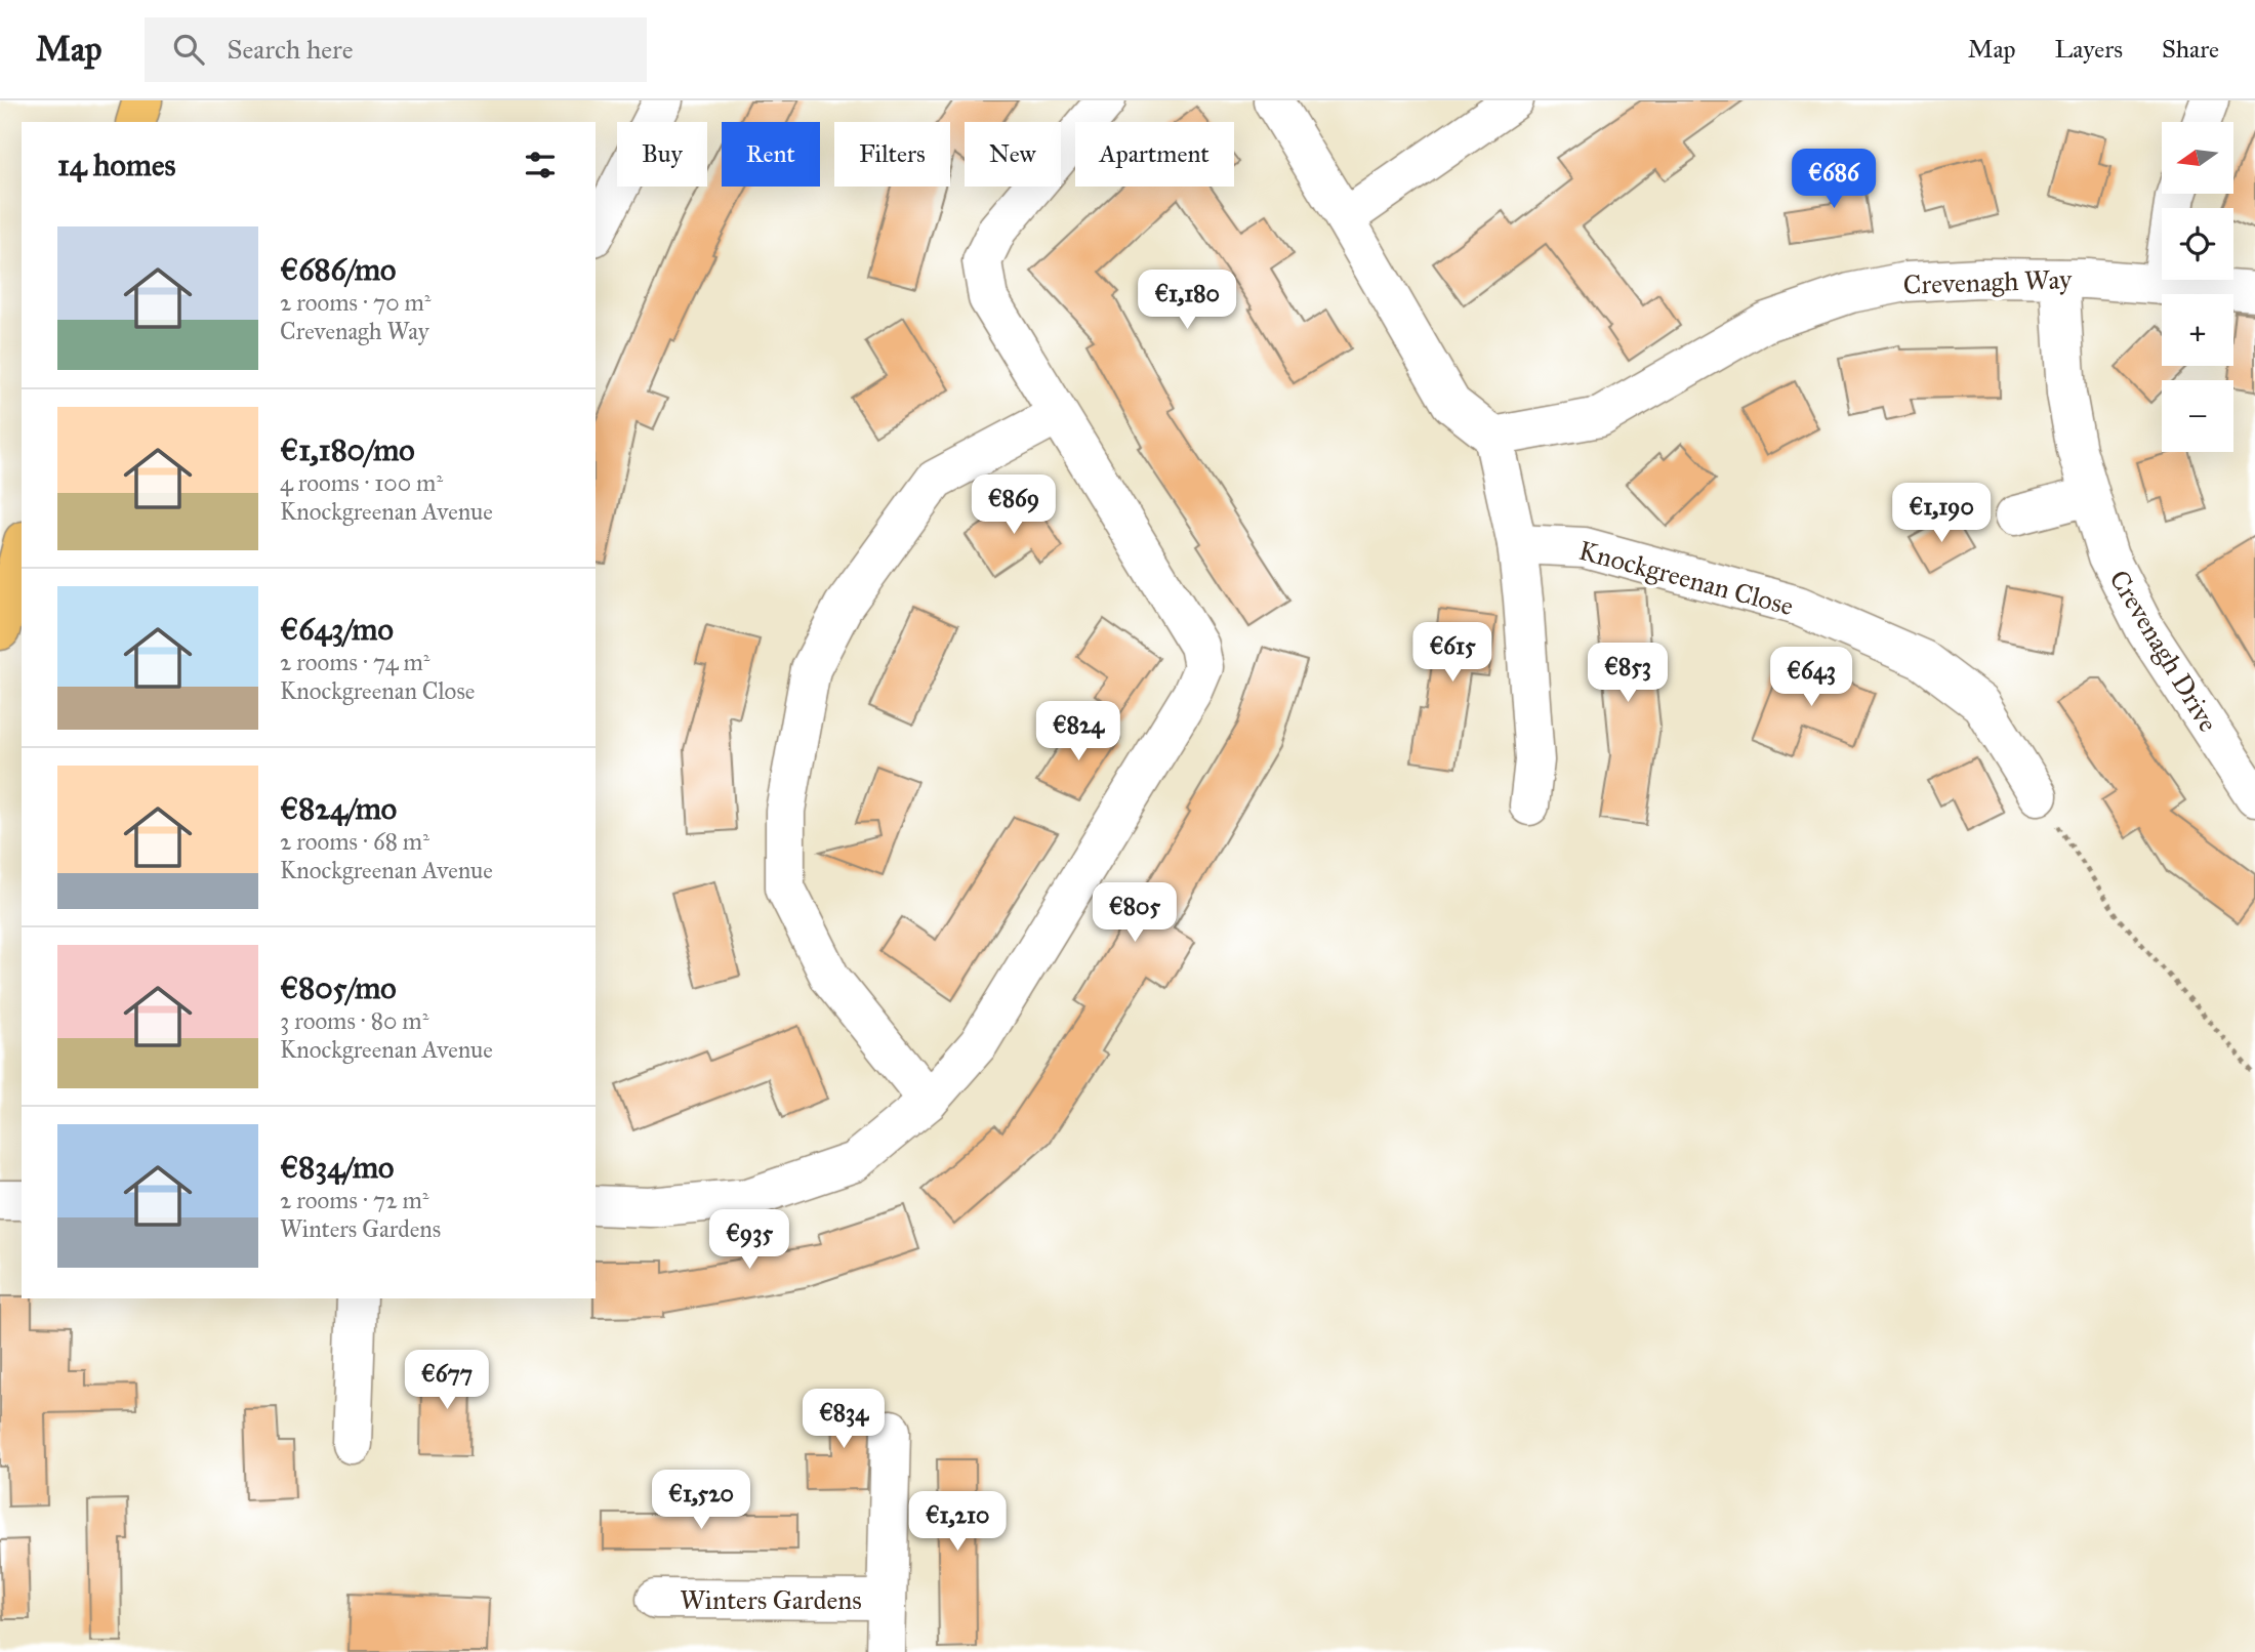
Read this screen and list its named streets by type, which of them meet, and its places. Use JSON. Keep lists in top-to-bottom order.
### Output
{
  "streets": {
    "street": [
      "Crevenagh Way",
      "Knockgreenan Close",
      "Crevenagh Drive",
      "Winters Gardens"
    ]
  },
  "crossings": [
    ["Crevenagh Way", "Crevenagh Drive"]
  ],
  "north": "left",
  "page": {
    "header": "Map",
    "search": "Search here",
    "nav": ["Map", "Layers", "Share"],
    "map_buttons": ["+", "−"],
    "chip": [
      "Buy",
      "Rent",
      "Filters",
      "New",
      "Apartment"
    ],
    "heading": "14 homes",
    "price": [
      "€686",
      "€1,180",
      "€869",
      "€1,190",
      "€615",
      "€853",
      "€643",
      "€824",
      "€805",
      "€935",
      "€677",
      "€834",
      "€1,520",
      "€1,210"
    ],
    "list": [
      {
        "name": "€686/mo",
        "note": "2 rooms · 70 m² · Crevenagh Way"
      },
      {
        "name": "€1,180/mo",
        "note": "4 rooms · 100 m² · Knockgreenan Avenue"
      },
      {
        "name": "€643/mo",
        "note": "2 rooms · 74 m² · Knockgreenan Close"
      },
      {
        "name": "€824/mo",
        "note": "2 rooms · 68 m² · Knockgreenan Avenue"
      },
      {
        "name": "€805/mo",
        "note": "3 rooms · 80 m² · Knockgreenan Avenue"
      },
      {
        "name": "€834/mo",
        "note": "2 rooms · 72 m² · Winters Gardens"
      }
    ]
  }
}
